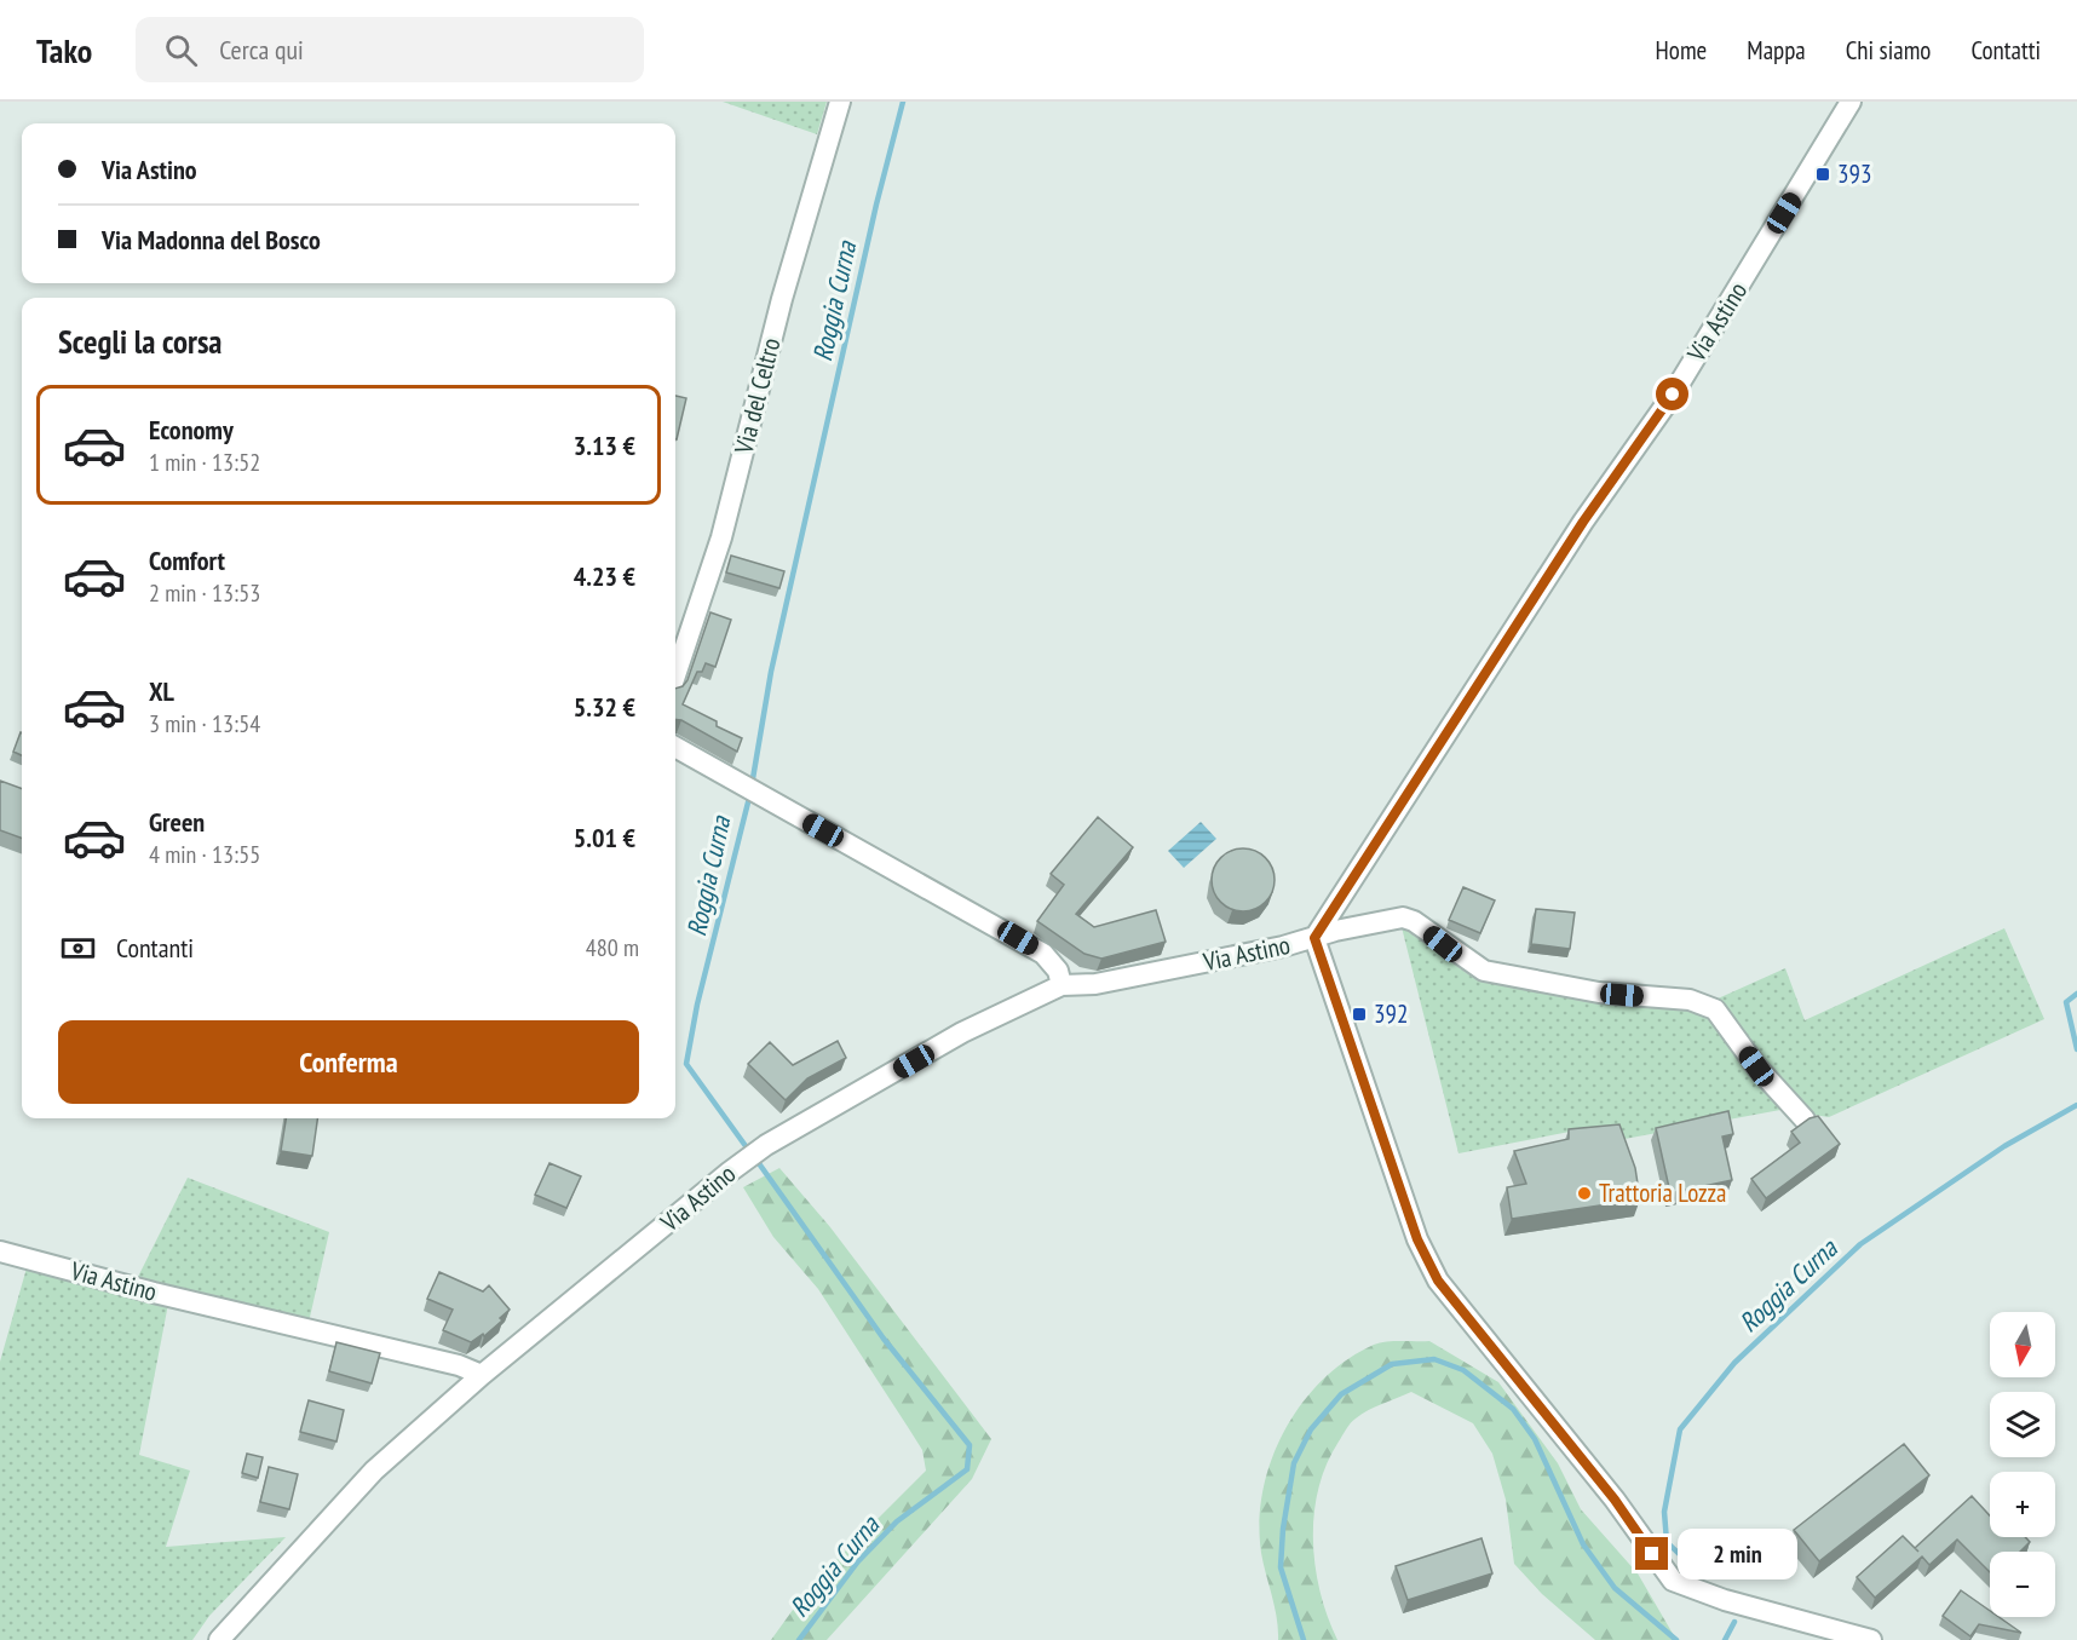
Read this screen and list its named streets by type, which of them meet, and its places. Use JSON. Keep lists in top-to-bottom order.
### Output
{
  "streets": {
    "street": ["Via Astino", "Via del Celtro"]
  },
  "water": ["Roggia Curna"],
  "places": {
    "transit": ["393", "392"],
    "other": ["Trattoria Lozza"]
  },
  "north": "bottom",
  "page": {
    "header": "Tako",
    "search": "Cerca qui",
    "nav": [
      "Home",
      "Mappa",
      "Chi siamo",
      "Contatti"
    ],
    "banner": ["Via Astino", "Via Madonna del Bosco"],
    "heading": "Scegli la corsa",
    "list": [
      {
        "name": "Economy",
        "note": "1 min · 13:52",
        "value": "3.13 €"
      },
      {
        "name": "Comfort",
        "note": "2 min · 13:53",
        "value": "4.23 €"
      },
      {
        "name": "XL",
        "note": "3 min · 13:54",
        "value": "5.32 €"
      },
      {
        "name": "Green",
        "note": "4 min · 13:55",
        "value": "5.01 €"
      }
    ],
    "pay": ["Contanti", "480 m"],
    "buttons": "Conferma",
    "map_buttons": ["+", "−"],
    "bubble": "2 min"
  }
}
